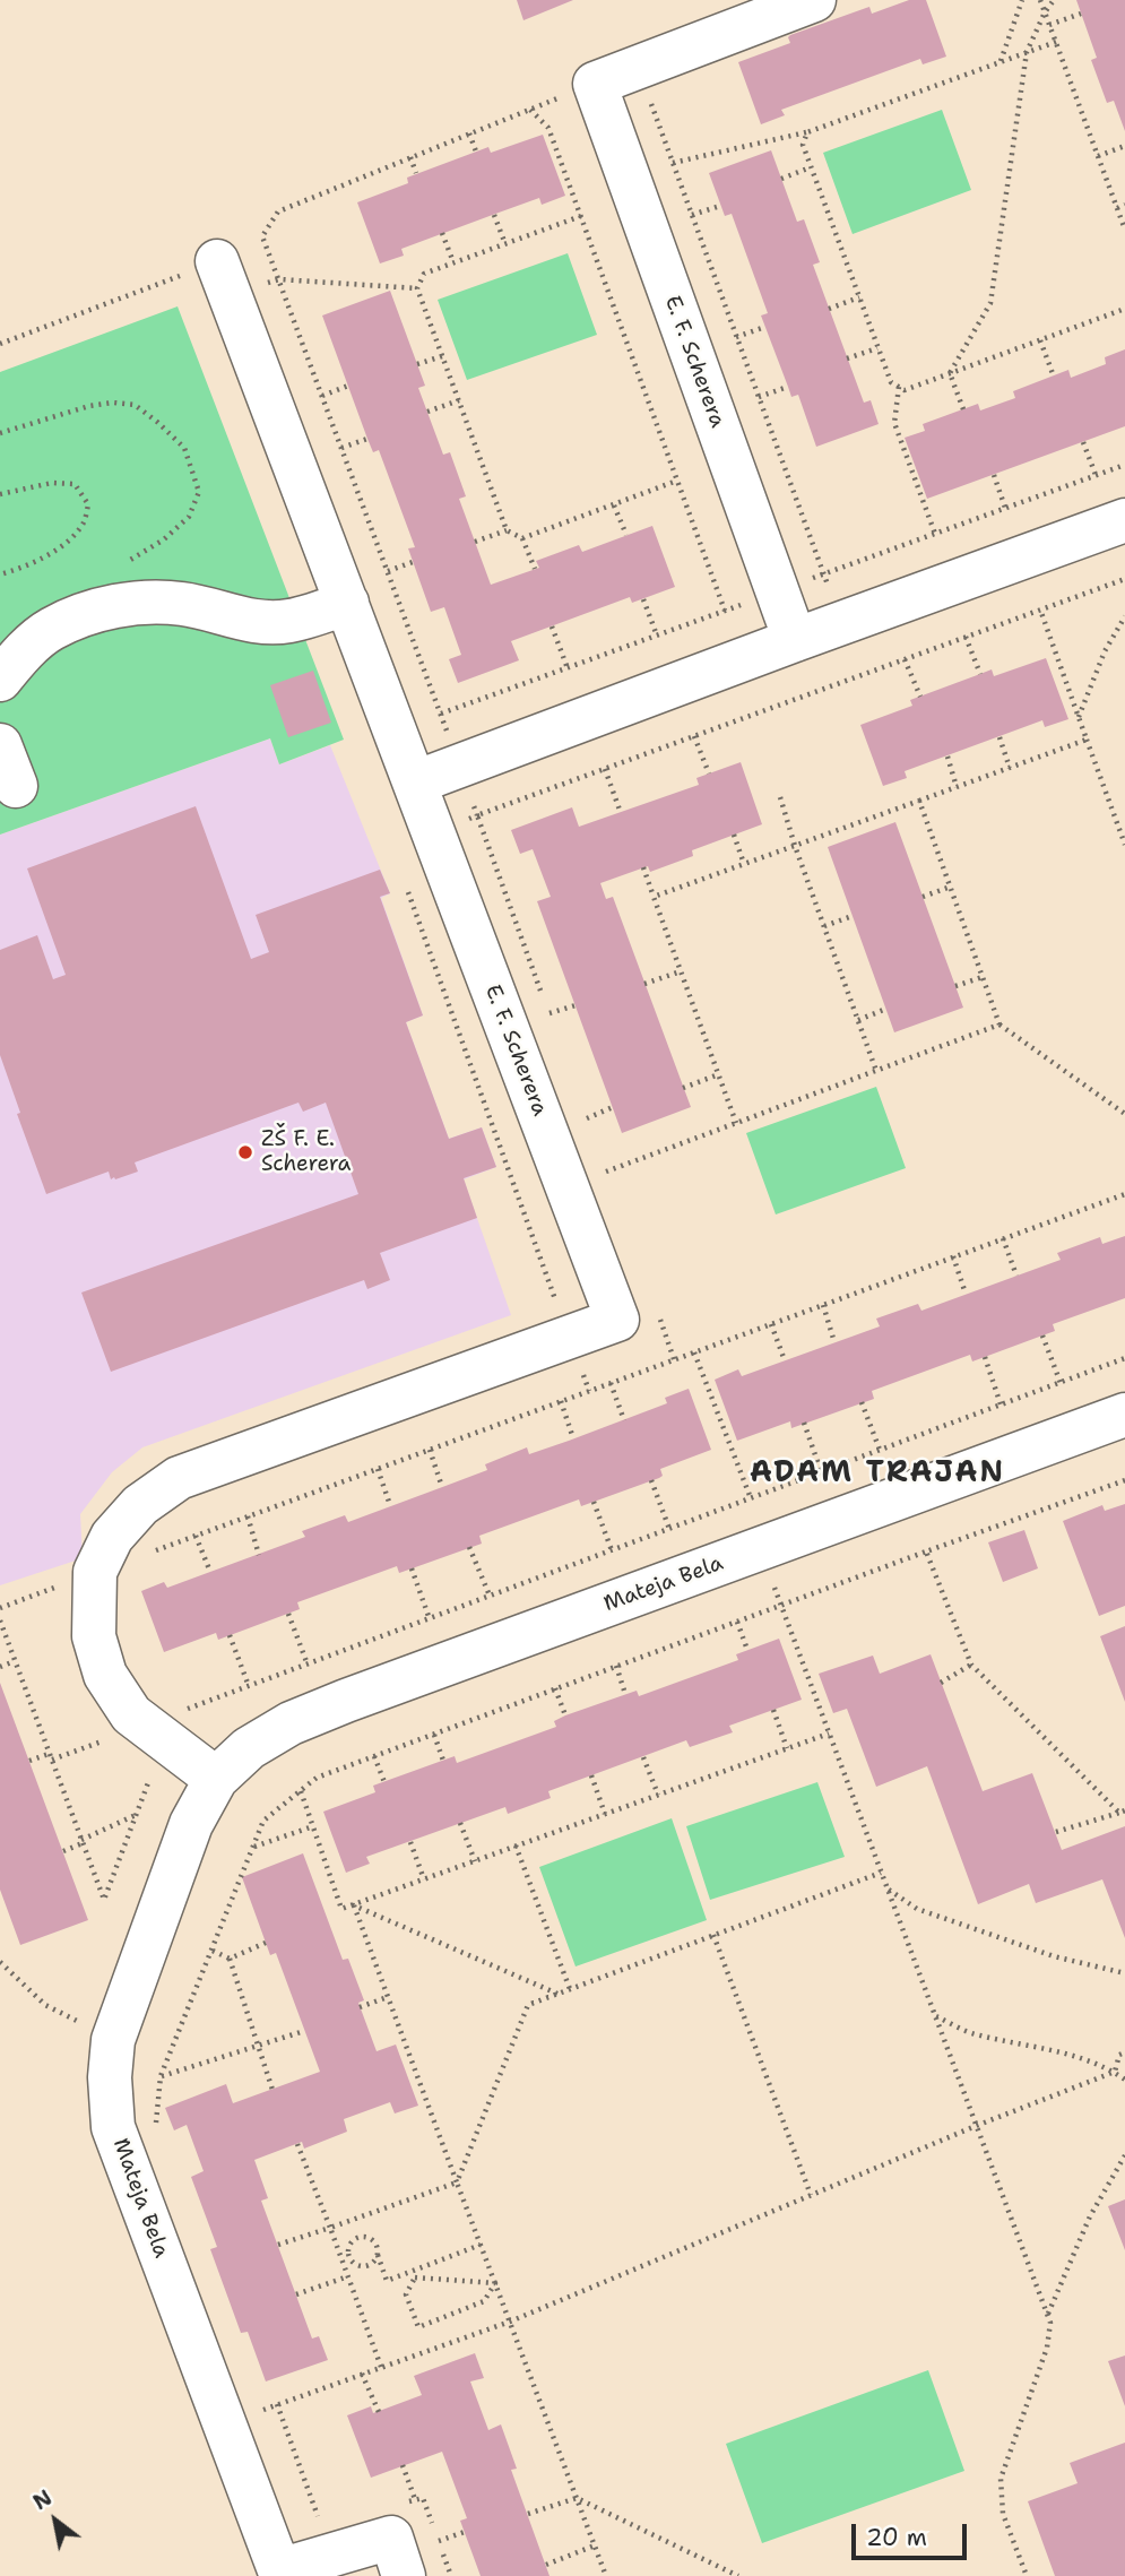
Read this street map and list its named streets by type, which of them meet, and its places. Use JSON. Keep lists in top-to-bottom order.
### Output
{
  "streets": {
    "street": ["E. F. Scherera", "Mateja Bela"]
  },
  "districts": ["ADAM TRAJAN"],
  "places": ["ZŠ F. E. Scherera"],
  "scale_bar": "20 m",
  "north": "top left"
}
